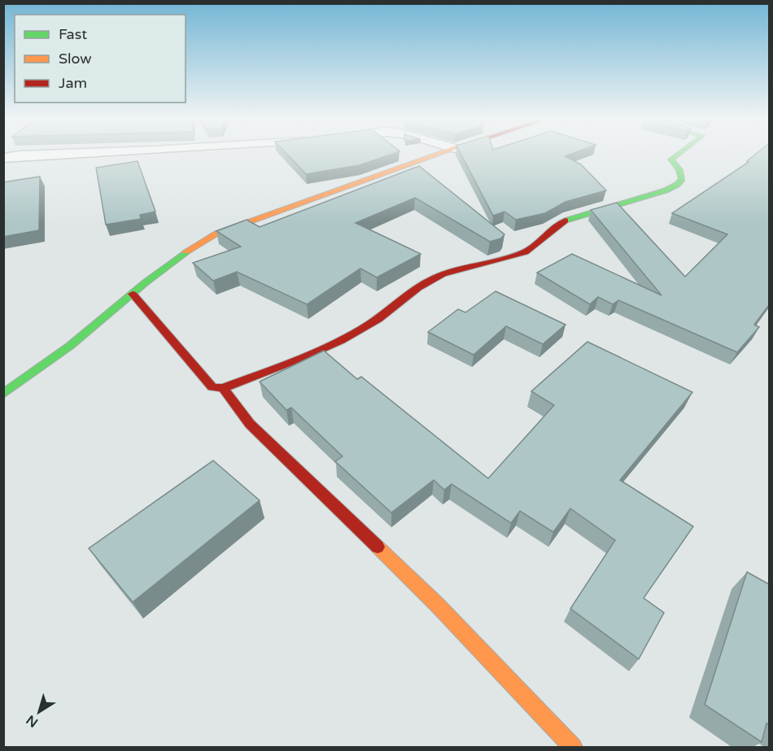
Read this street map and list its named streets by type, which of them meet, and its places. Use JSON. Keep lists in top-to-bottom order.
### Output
{
  "legend": ["Fast", "Slow", "Jam"],
  "north": "bottom left"
}
